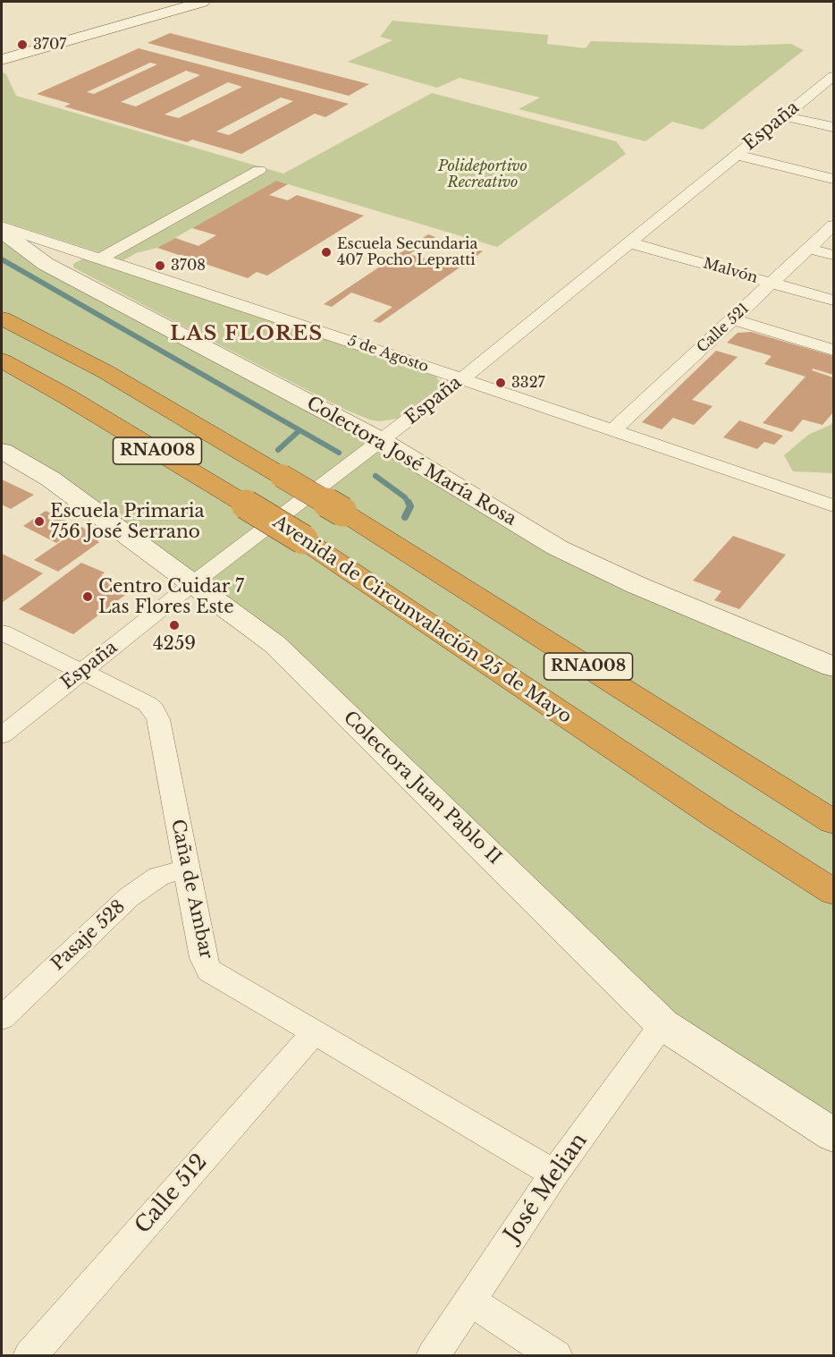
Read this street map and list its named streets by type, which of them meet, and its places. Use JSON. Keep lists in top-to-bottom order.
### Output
{
  "streets": {
    "highway": ["RNA008", "Avenida de Circunvalación 25 de Mayo"],
    "main road": ["Colectora José María Rosa", "Colectora Juan Pablo II"],
    "street": [
      "España",
      "Malvón",
      "Calle 521",
      "5 de Agosto",
      "Caña de Ambar",
      "Pasaje 528",
      "José Melian",
      "Calle 512"
    ]
  },
  "crossings": [
    ["España", "Malvón"],
    ["España", "5 de Agosto"],
    ["España", "Colectora José María Rosa"],
    ["España", "Colectora Juan Pablo II"],
    ["España", "Caña de Ambar"],
    ["Malvón", "Calle 521"],
    ["Calle 521", "5 de Agosto"],
    ["Colectora Juan Pablo II", "José Melian"],
    ["Caña de Ambar", "Pasaje 528"],
    ["Caña de Ambar", "José Melian"],
    ["Caña de Ambar", "Calle 512"]
  ],
  "districts": ["LAS FLORES"],
  "parks": ["Polideportivo Recreativo"],
  "places": [
    "3707",
    "Escuela Secundaria 407 Pocho Lepratti",
    "3708",
    "3327",
    "Escuela Primaria 756 José Serrano",
    "Centro Cuidar 7 Las Flores Este",
    "4259"
  ]
}
